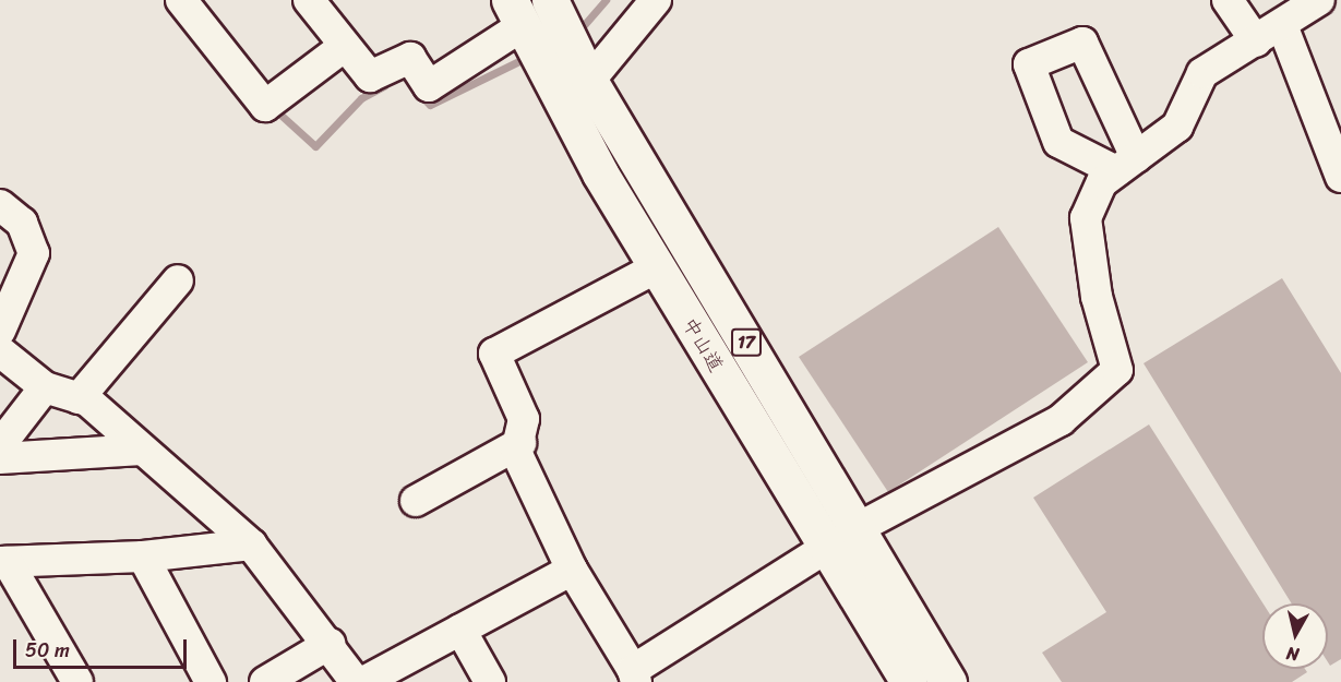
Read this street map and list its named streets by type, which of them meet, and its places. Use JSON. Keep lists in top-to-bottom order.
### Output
{
  "streets": {
    "highway": ["17", "中山道"]
  },
  "scale_bar": "50 m",
  "north": "bottom"
}
